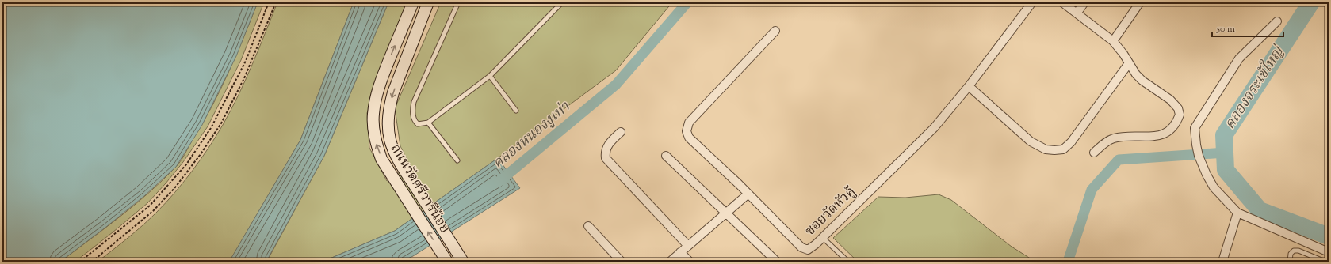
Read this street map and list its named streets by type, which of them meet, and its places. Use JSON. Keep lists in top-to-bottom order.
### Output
{
  "streets": {
    "main road": ["ถนนวัดศรีวารีน้อย"],
    "street": ["ซอยวัดหัวคู้"]
  },
  "water": ["คลองจระเข้ใหญ่", "คลองหนองงูเห่า"],
  "scale_bar": "50 m"
}
